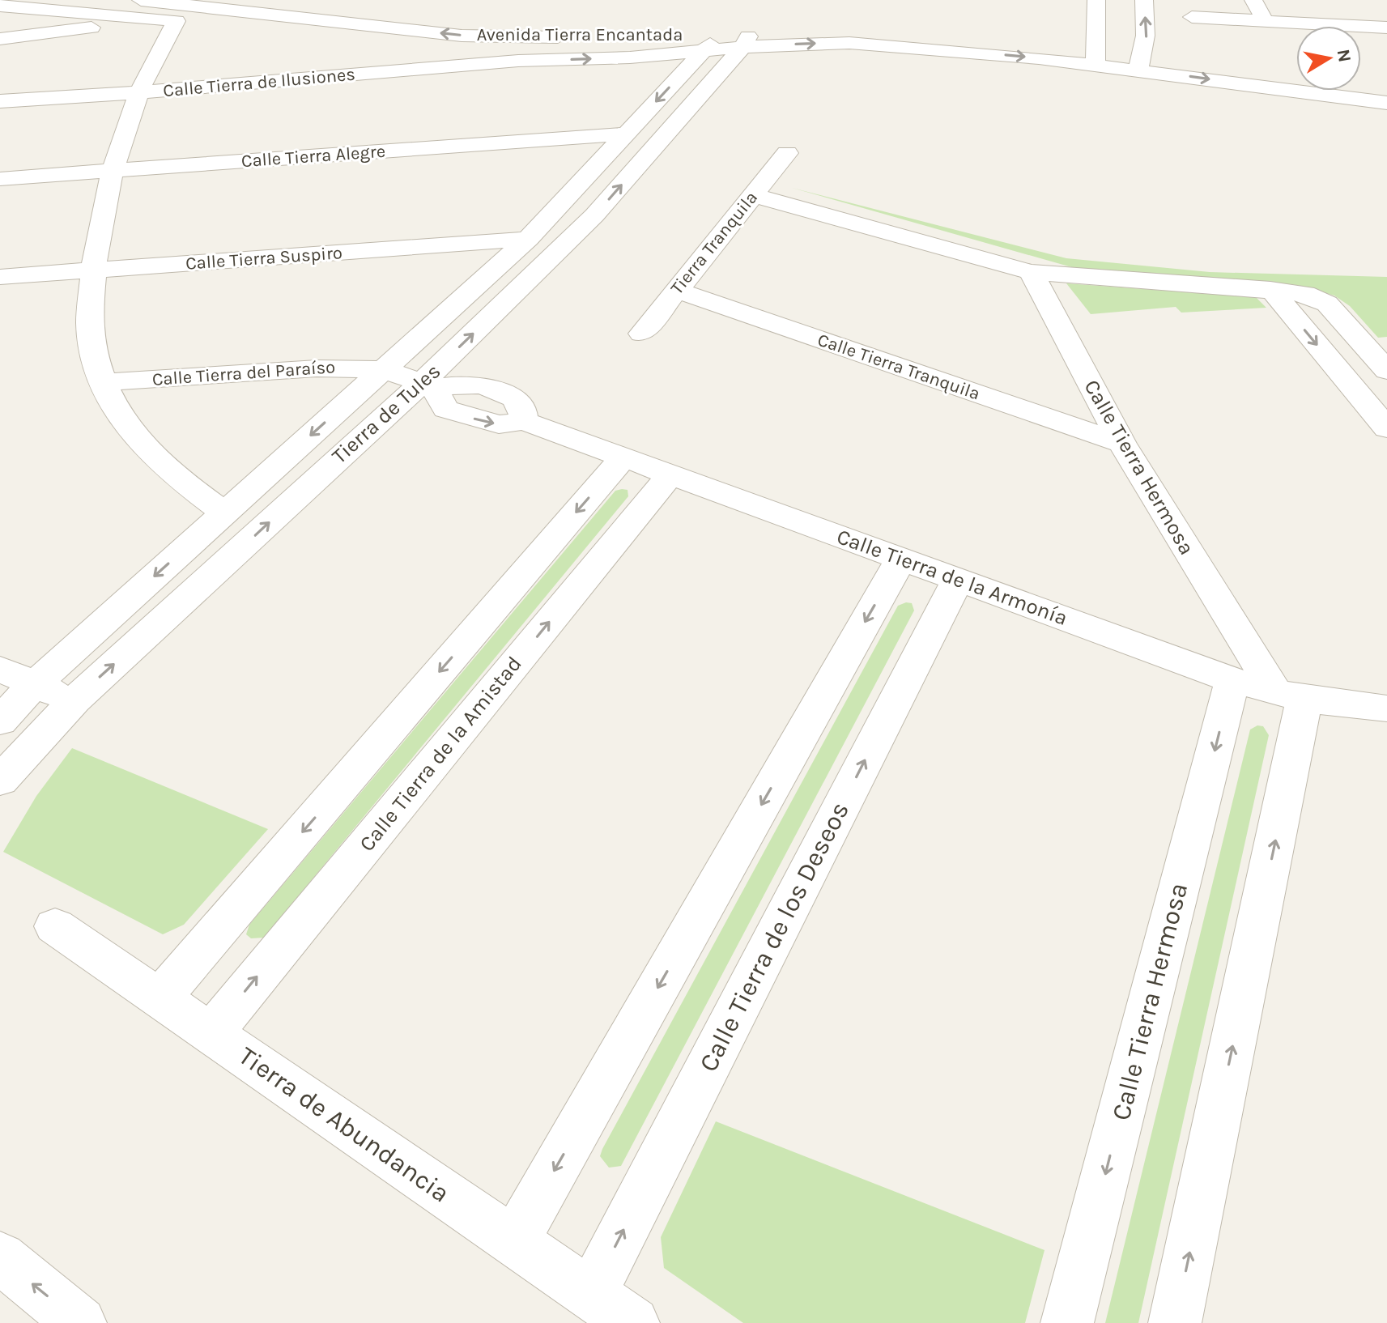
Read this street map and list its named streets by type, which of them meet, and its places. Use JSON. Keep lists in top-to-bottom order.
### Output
{
  "streets": {
    "street": [
      "Avenida Tierra Encantada",
      "Calle Tierra de Ilusiones",
      "Calle Tierra Alegre",
      "Tierra Tranquila",
      "Calle Tierra Suspiro",
      "Calle Tierra Tranquila",
      "Calle Tierra del Paraíso",
      "Tierra de Tules",
      "Calle Tierra Hermosa",
      "Calle Tierra de la Armonía",
      "Calle Tierra de la Amistad",
      "Calle Tierra de los Deseos",
      "Tierra de Abundancia"
    ]
  },
  "crossings": [
    ["Avenida Tierra Encantada", "Calle Tierra de Ilusiones"],
    ["Avenida Tierra Encantada", "Tierra de Tules"],
    ["Calle Tierra Alegre", "Tierra de Tules"],
    ["Tierra Tranquila", "Calle Tierra Tranquila"],
    ["Calle Tierra Suspiro", "Tierra de Tules"],
    ["Calle Tierra Tranquila", "Calle Tierra Hermosa"],
    ["Calle Tierra del Paraíso", "Tierra de Tules"],
    ["Tierra de Tules", "Calle Tierra de la Armonía"],
    ["Calle Tierra Hermosa", "Calle Tierra de la Armonía"],
    ["Calle Tierra de la Armonía", "Calle Tierra de la Amistad"],
    ["Calle Tierra de la Armonía", "Calle Tierra de los Deseos"],
    ["Calle Tierra de la Amistad", "Tierra de Abundancia"],
    ["Calle Tierra de los Deseos", "Tierra de Abundancia"]
  ],
  "north": "right"
}
